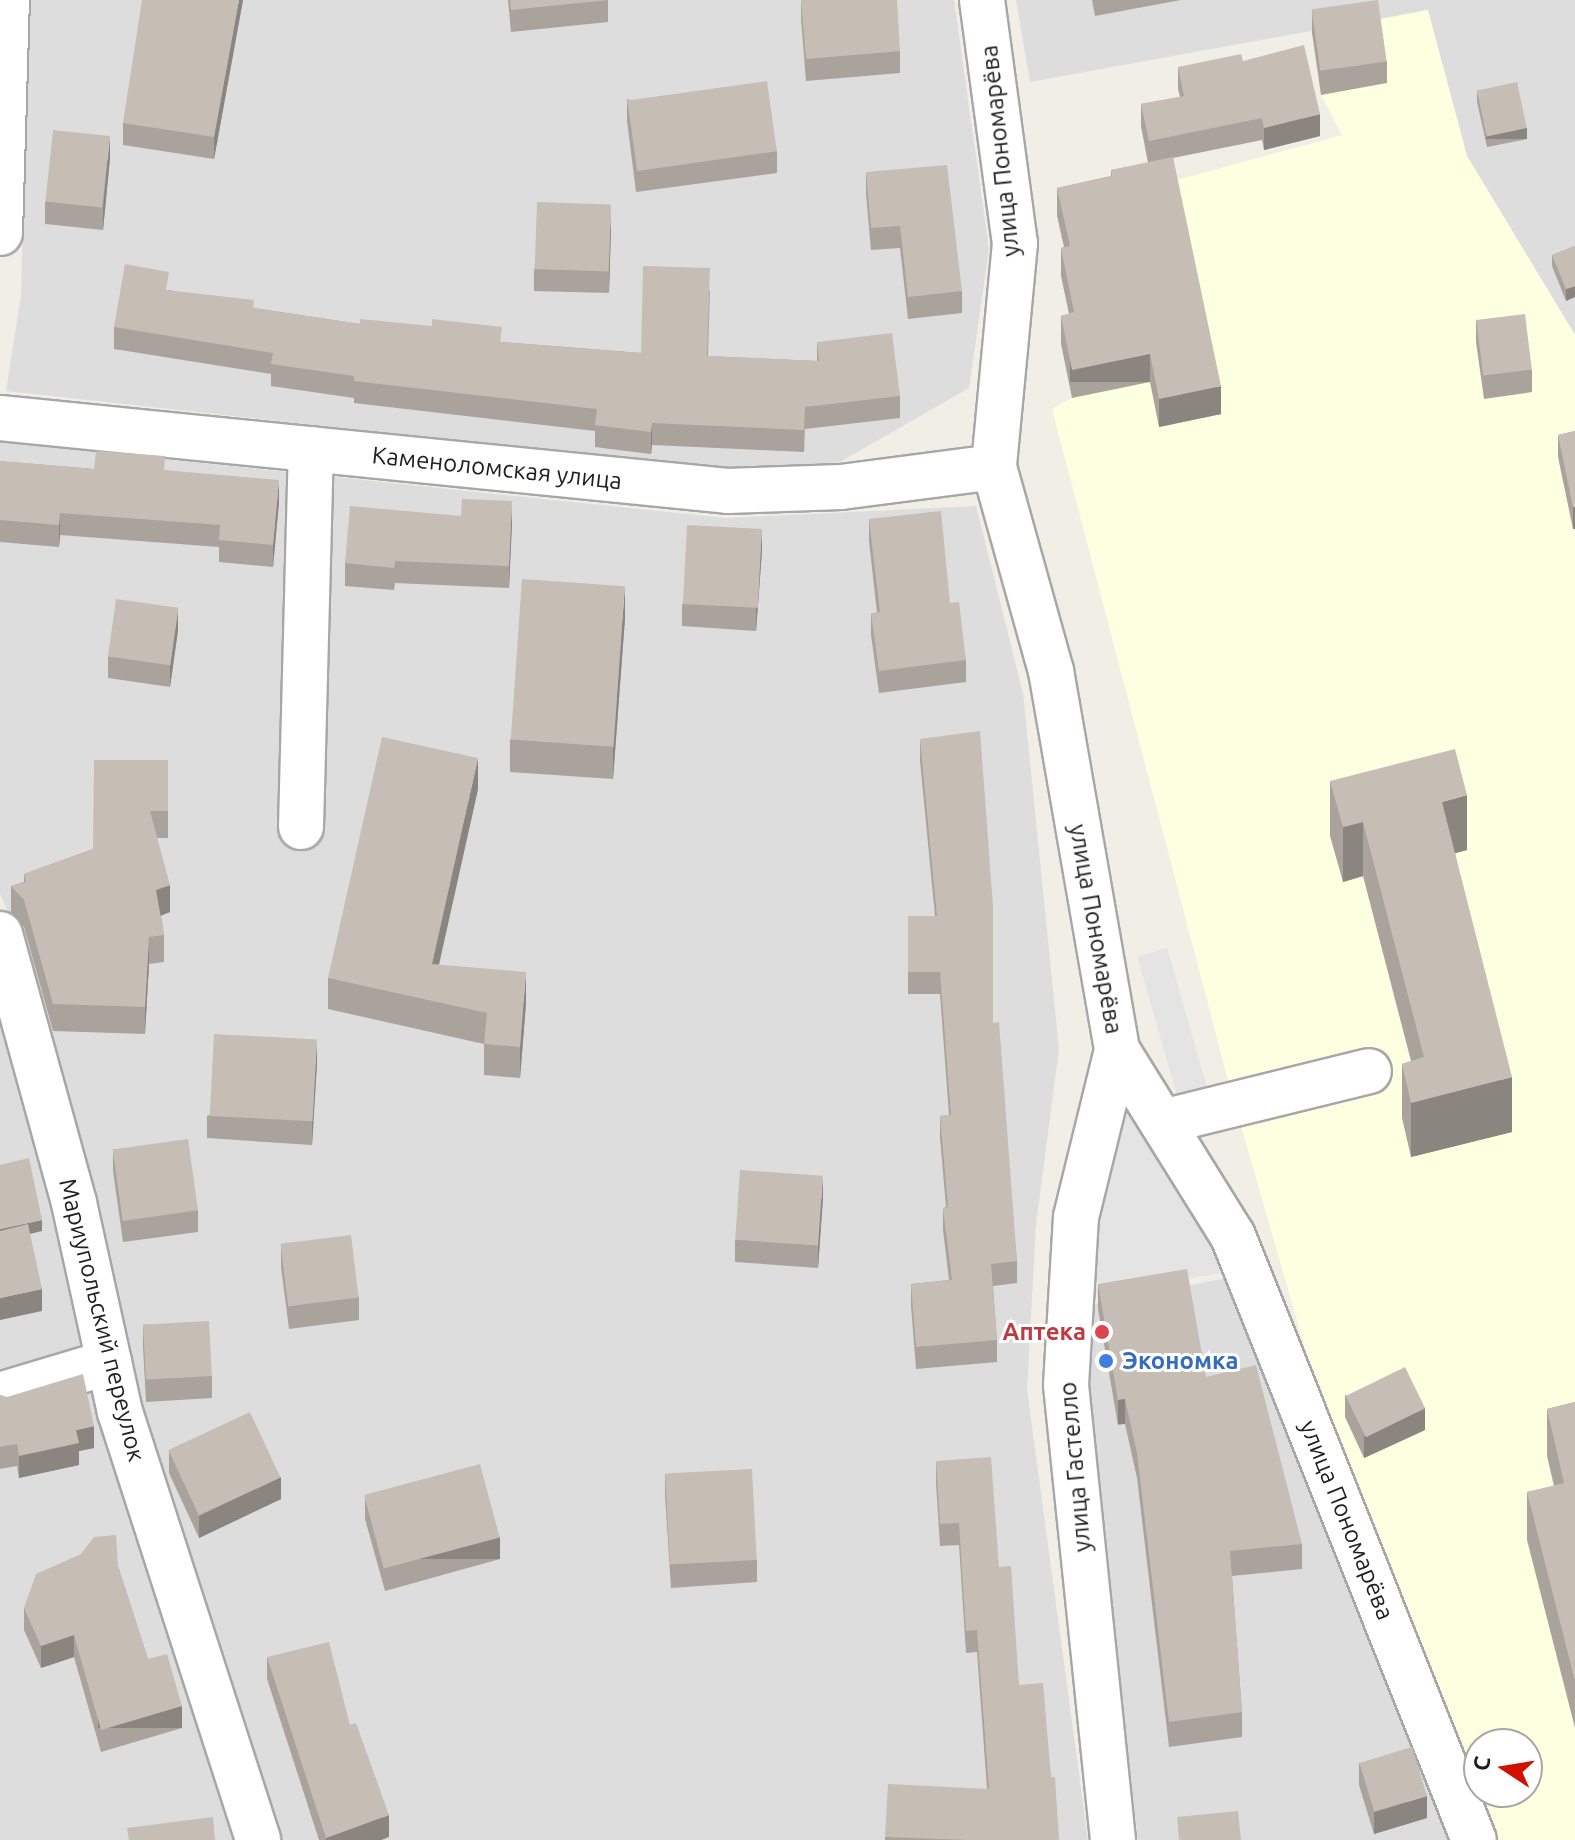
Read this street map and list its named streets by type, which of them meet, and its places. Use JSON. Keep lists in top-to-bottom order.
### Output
{
  "streets": {
    "street": [
      "улица Пономарёва",
      "Каменоломская улица",
      "Мариупольский переулок",
      "улица Гастелло"
    ]
  },
  "crossings": [
    ["улица Пономарёва", "Каменоломская улица"],
    ["улица Пономарёва", "улица Гастелло"]
  ],
  "places": ["Аптека", "Экономка"],
  "north": "left"
}
